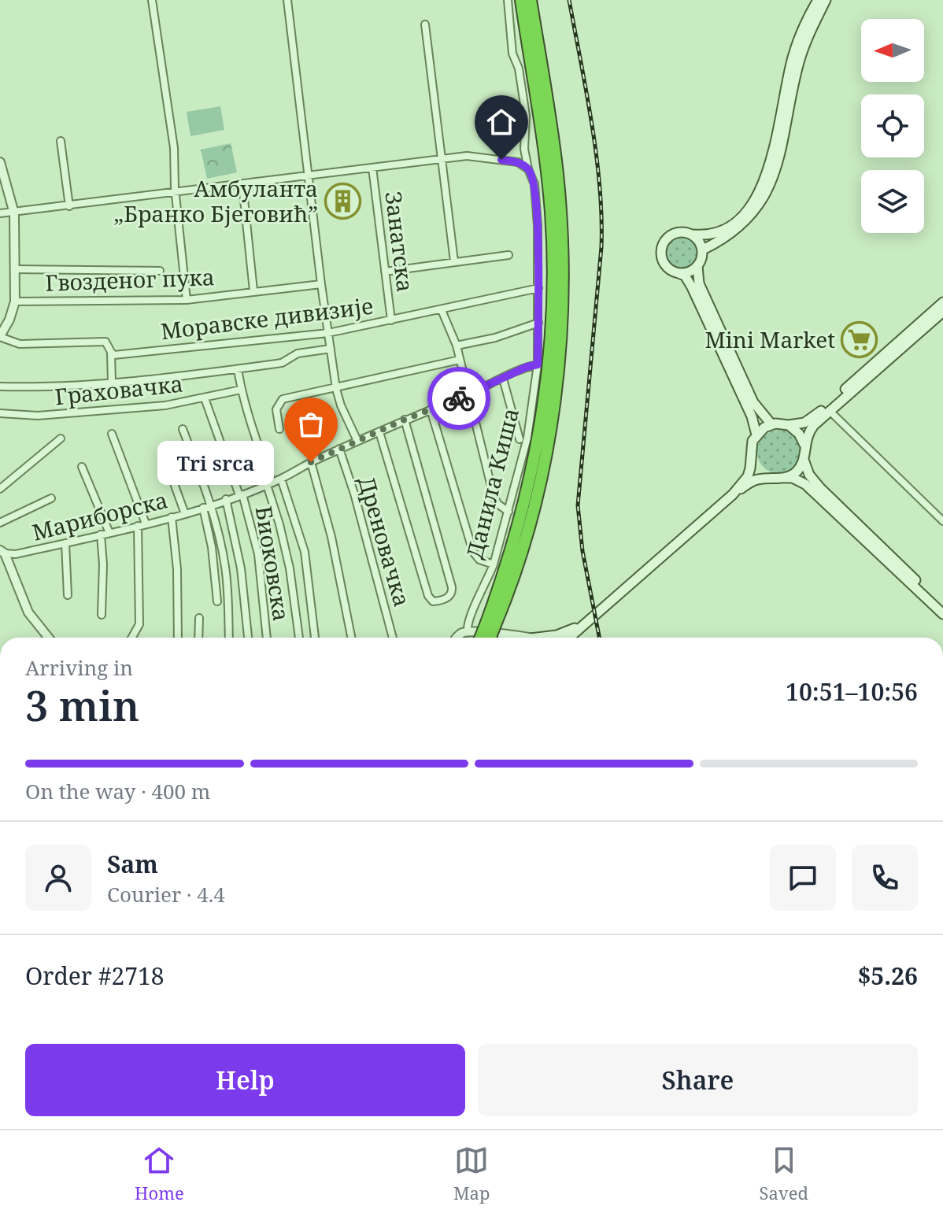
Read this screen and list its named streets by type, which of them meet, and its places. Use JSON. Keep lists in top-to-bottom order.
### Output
{
  "streets": {
    "street": [
      "Занатска",
      "Гвозденог пука",
      "Моравске дивизије",
      "Граховачка",
      "Данила Киша",
      "Мариборска",
      "Дреновачка",
      "Биоковска"
    ]
  },
  "crossings": [
    ["Занатска", "Моравске дивизије"],
    ["Моравске дивизије", "Данила Киша"],
    ["Граховачка", "Биоковска"],
    ["Данила Киша", "Мариборска"],
    ["Мариборска", "Дреновачка"],
    ["Мариборска", "Биоковска"]
  ],
  "places": {
    "building": ["Амбуланта „Бранко Бјеговић”"],
    "supermarket": ["Mini Market"],
    "other": ["Tri srca"]
  },
  "north": "left",
  "page": {
    "bubble": "Tri srca",
    "heading": ["3 min", "Arriving in", "10:51–10:56"],
    "panel": [
      "Sam",
      "Courier · 4.4",
      "Order #2718",
      "$5.26"
    ],
    "bar": "On the way · 400 m",
    "buttons": ["Help", "Share"],
    "tabs": ["Home", "Map", "Saved"]
  }
}
